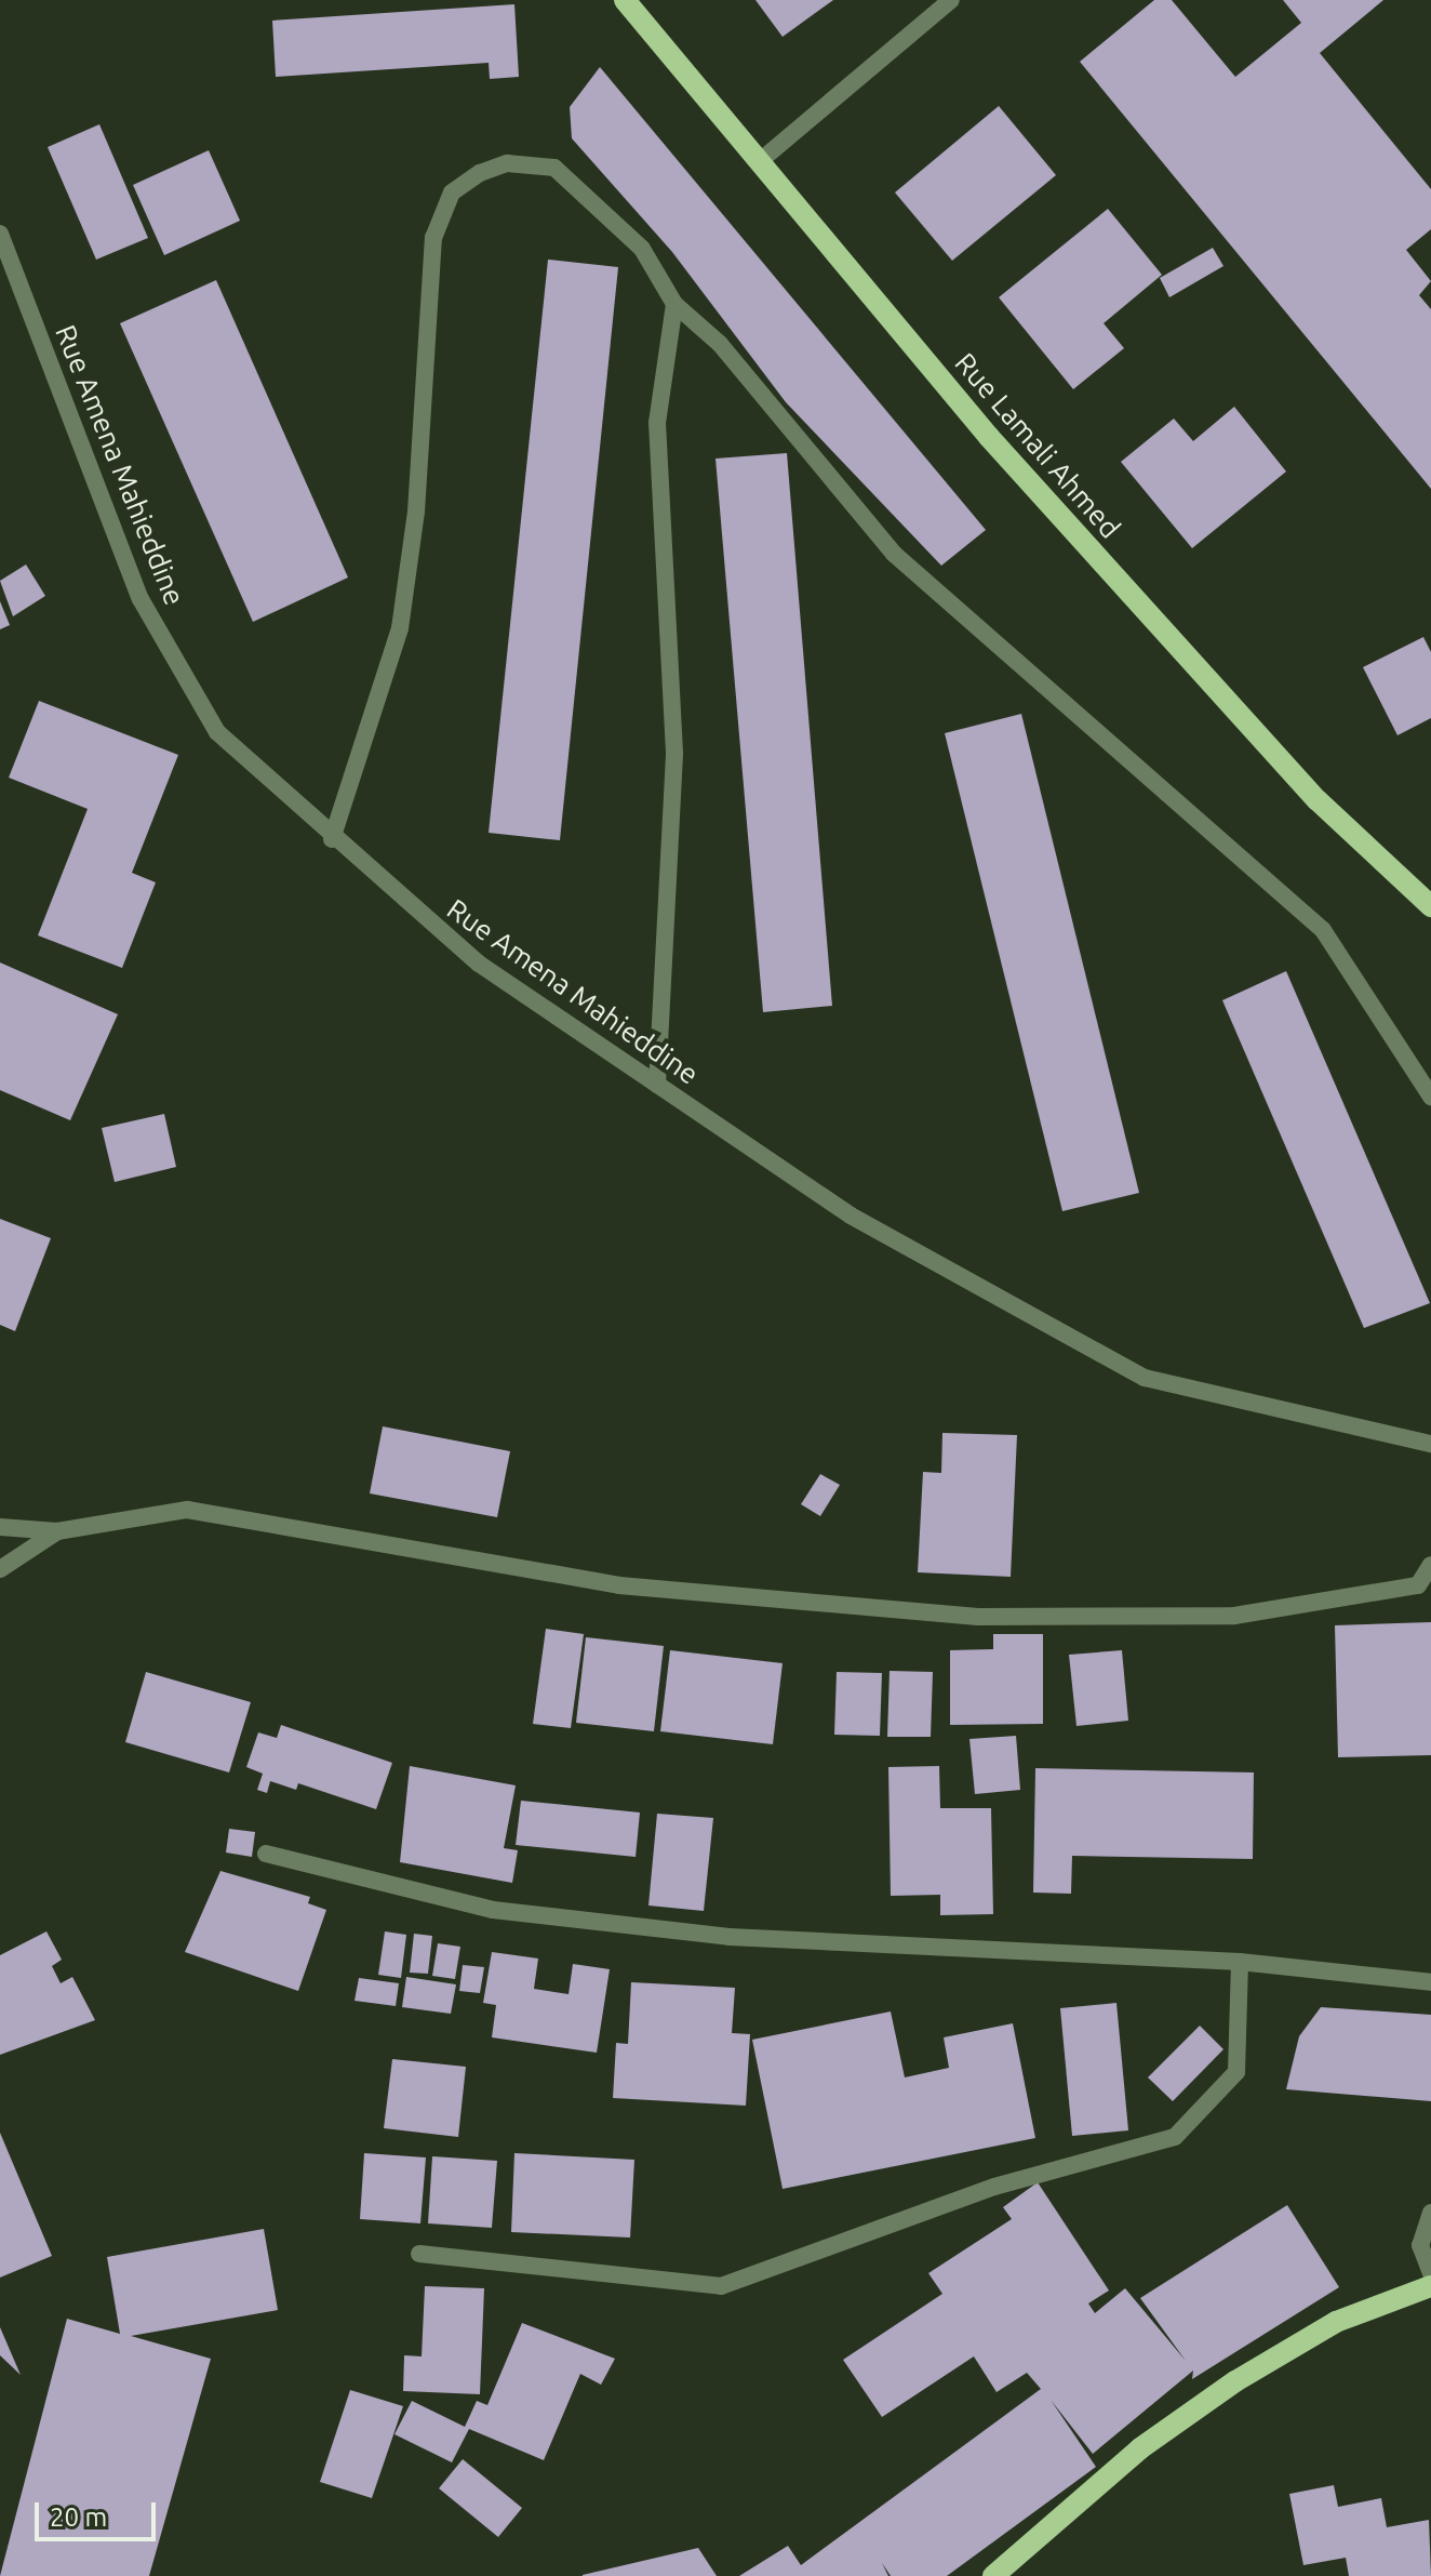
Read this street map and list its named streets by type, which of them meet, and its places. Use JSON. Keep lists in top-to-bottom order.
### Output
{
  "streets": {
    "main road": ["Rue Lamali Ahmed"],
    "street": ["Rue Amena Mahieddine"]
  },
  "scale_bar": "20 m"
}
